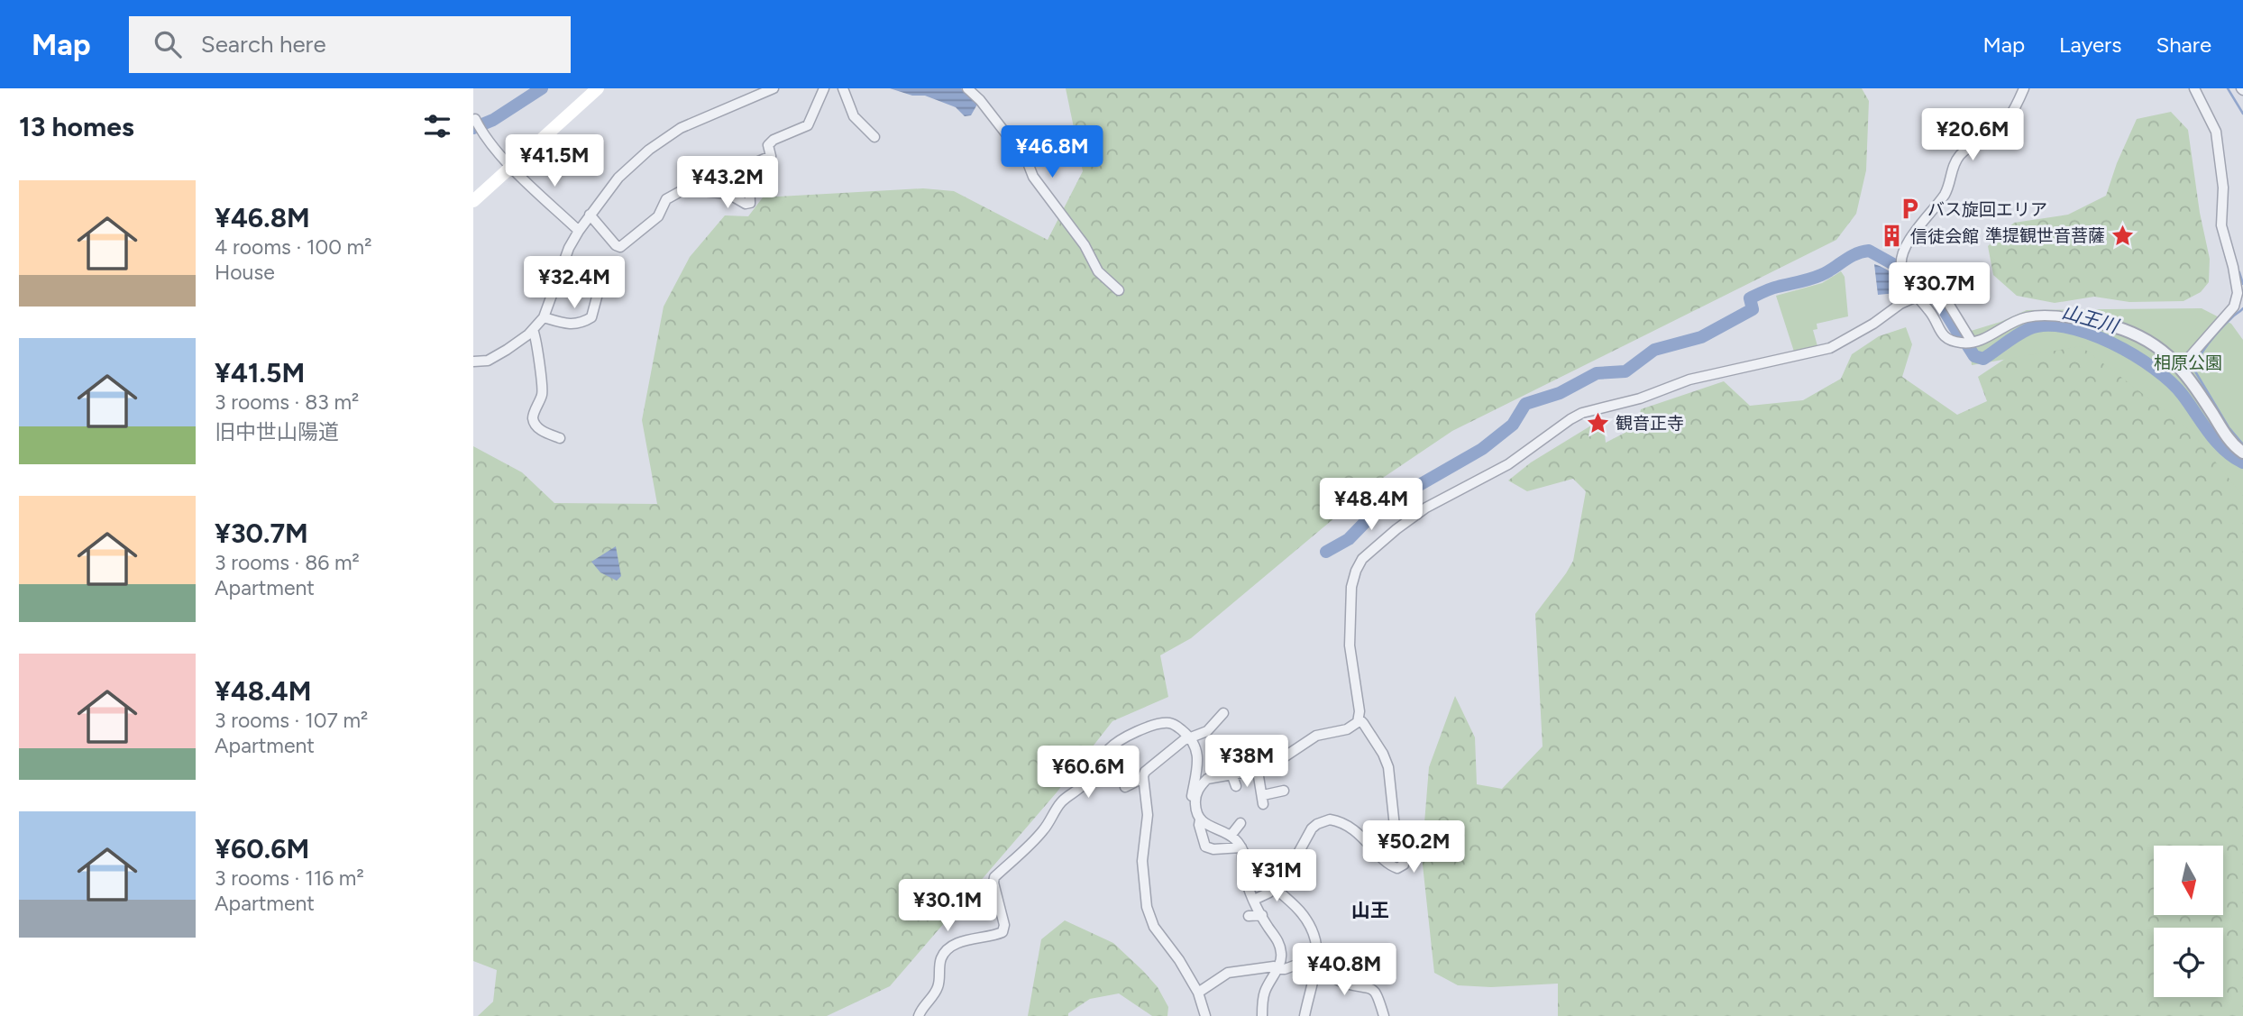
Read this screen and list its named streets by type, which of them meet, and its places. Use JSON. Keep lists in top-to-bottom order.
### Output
{
  "districts": ["山王"],
  "water": ["山王川"],
  "parks": ["相原公園"],
  "places": {
    "parking": ["バス旋回エリア"],
    "place": ["準提観世音菩薩", "観音正寺"],
    "building": ["信徒会館"]
  },
  "north": "bottom",
  "page": {
    "header": "Map",
    "search": "Search here",
    "nav": ["Map", "Layers", "Share"],
    "heading": "13 homes",
    "price": [
      "¥20.6M",
      "¥46.8M",
      "¥41.5M",
      "¥43.2M",
      "¥32.4M",
      "¥30.7M",
      "¥48.4M",
      "¥38M",
      "¥60.6M",
      "¥50.2M",
      "¥31M",
      "¥30.1M",
      "¥40.8M"
    ],
    "list": [
      {
        "name": "¥46.8M",
        "note": "4 rooms · 100 m² · House"
      },
      {
        "name": "¥41.5M",
        "note": "3 rooms · 83 m² · 旧中世山陽道"
      },
      {
        "name": "¥30.7M",
        "note": "3 rooms · 86 m² · Apartment"
      },
      {
        "name": "¥48.4M",
        "note": "3 rooms · 107 m² · Apartment"
      },
      {
        "name": "¥60.6M",
        "note": "3 rooms · 116 m² · Apartment"
      }
    ]
  }
}
